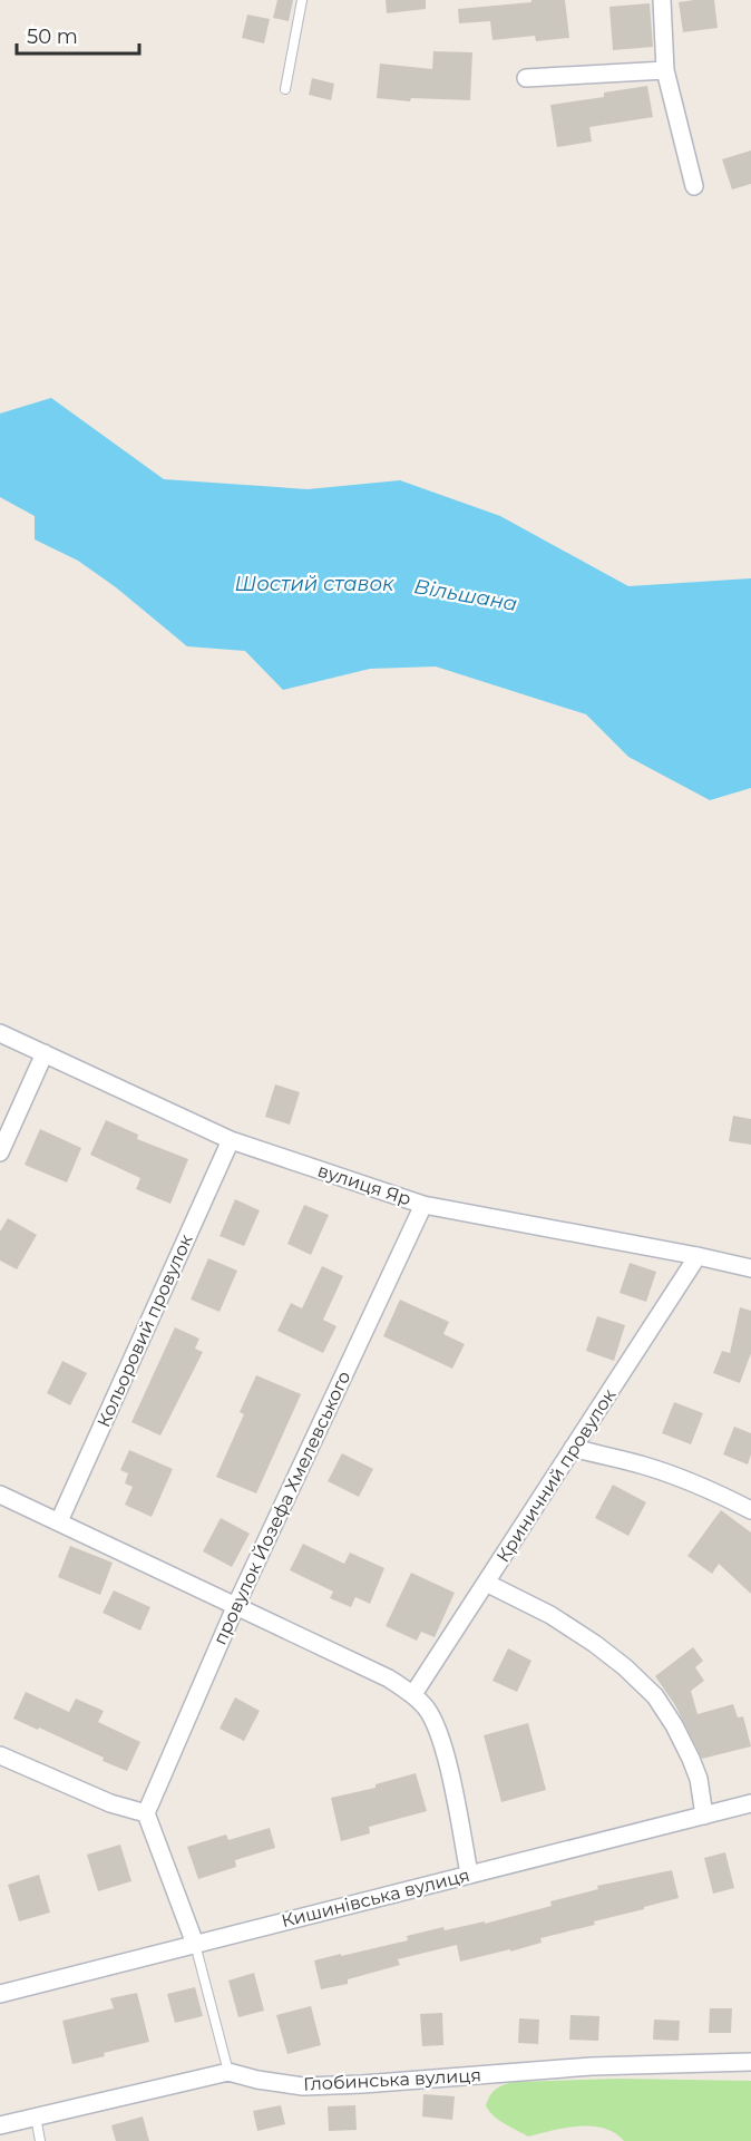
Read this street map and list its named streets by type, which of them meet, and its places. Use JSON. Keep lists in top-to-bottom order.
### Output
{
  "streets": {
    "street": [
      "вулиця Яр",
      "Кольоровий провулок",
      "Криничний провулок",
      "провулок Йозефа Хмелевського",
      "Кишинівська вулиця",
      "Глобинська вулиця"
    ]
  },
  "crossings": [
    ["вулиця Яр", "Кольоровий провулок"],
    ["вулиця Яр", "Криничний провулок"],
    ["вулиця Яр", "провулок Йозефа Хмелевського"]
  ],
  "water": ["Шостий ставок", "Вільшана"],
  "scale_bar": "50 m"
}
